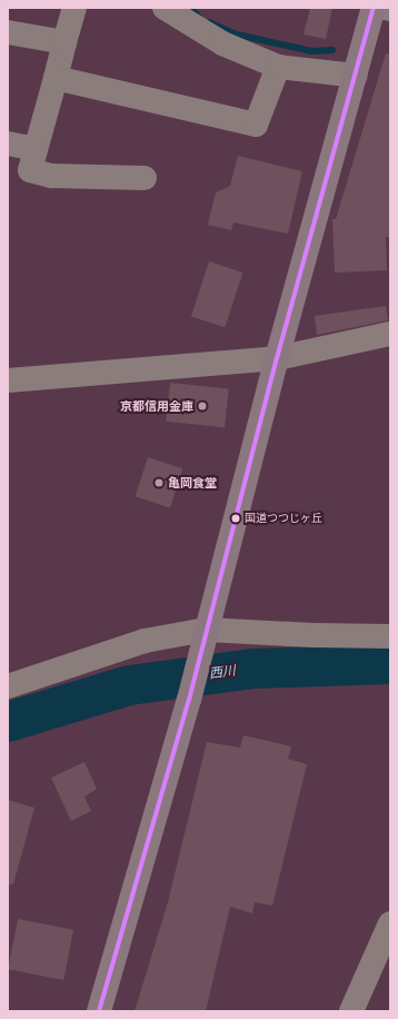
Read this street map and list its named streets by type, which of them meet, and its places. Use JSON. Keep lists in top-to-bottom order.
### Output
{
  "water": ["西川"],
  "places": ["京都信用金庫", "亀岡食堂", "国道つつじヶ丘"]
}
